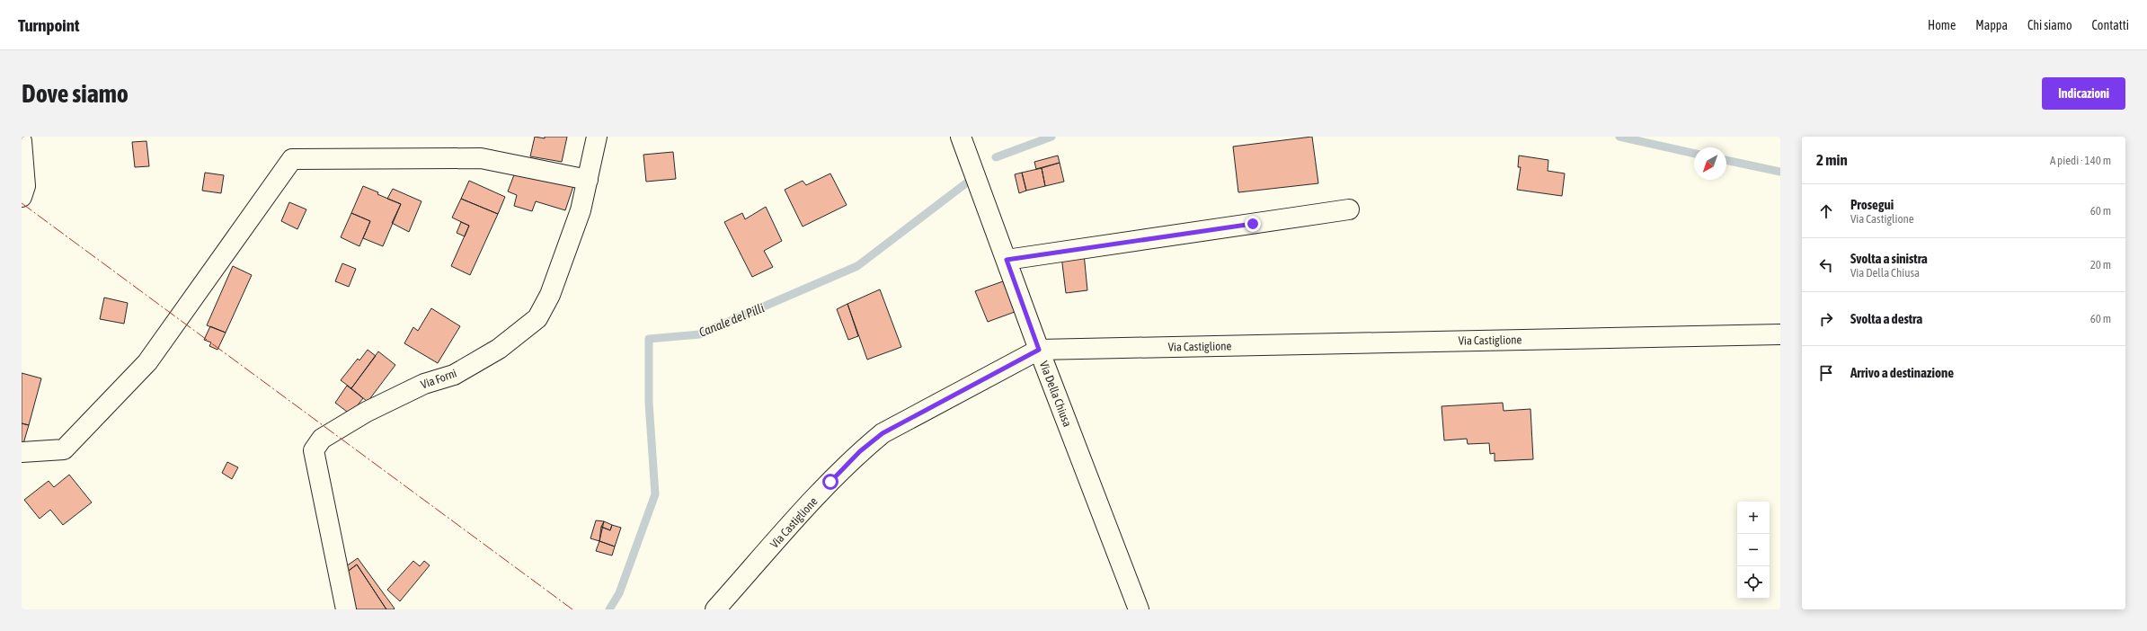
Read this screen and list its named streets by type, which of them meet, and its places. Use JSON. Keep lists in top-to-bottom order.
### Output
{
  "streets": {
    "street": ["Via Castiglione", "Via Forni", "Via Della Chiusa"]
  },
  "crossings": [
    ["Via Castiglione", "Via Della Chiusa"]
  ],
  "water": ["Canale del Pilli"],
  "north": "bottom left",
  "page": {
    "header": "Turnpoint",
    "nav": [
      "Home",
      "Mappa",
      "Chi siamo",
      "Contatti"
    ],
    "buttons": "Indicazioni",
    "title": "Dove siamo",
    "heading": ["2 min", "A piedi · 140 m"],
    "list": [
      ["Prosegui", "Via Castiglione", "60 m"],
      ["Svolta a sinistra", "Via Della Chiusa", "20 m"],
      ["Svolta a destra", "60 m"],
      "Arrivo a destinazione"
    ],
    "map_buttons": ["+", "−"]
  }
}
